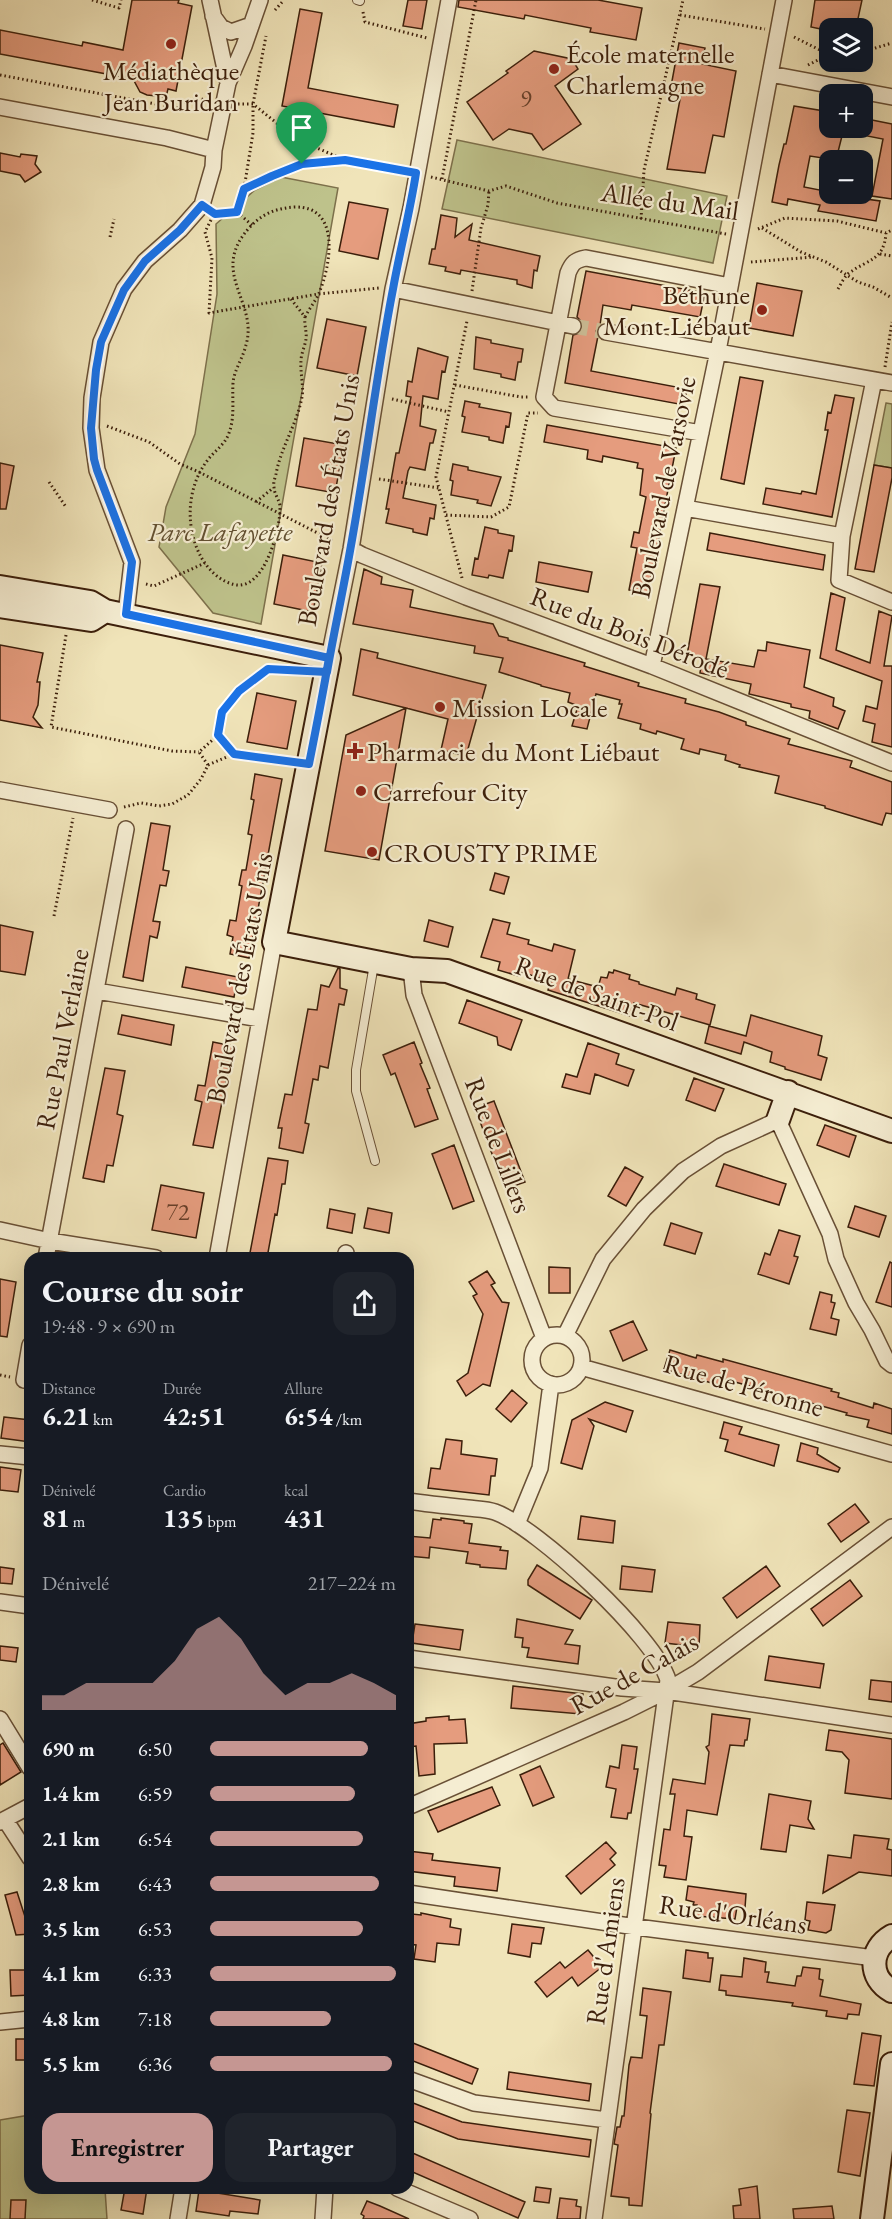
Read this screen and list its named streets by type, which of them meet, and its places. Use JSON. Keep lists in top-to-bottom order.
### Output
{
  "streets": {
    "street": [
      "Boulevard de Varsovie",
      "Boulevard des États Unis",
      "Rue du Bois Dérodé",
      "Rue de Saint-Pol",
      "Rue Paul Verlaine",
      "Rue de Lillers",
      "Rue de Péronne",
      "Rue de Calais",
      "Rue d'Orléans",
      "Rue d'Amiens"
    ],
    "path": ["Allée du Mail"]
  },
  "crossings": [
    ["Allée du Mail", "Boulevard de Varsovie"],
    ["Boulevard de Varsovie", "Rue du Bois Dérodé"],
    ["Boulevard des États Unis", "Rue du Bois Dérodé"],
    ["Boulevard des États Unis", "Rue de Saint-Pol"],
    ["Rue de Saint-Pol", "Rue de Lillers"],
    ["Rue de Lillers", "Rue de Péronne"],
    ["Rue de Calais", "Rue d'Amiens"],
    ["Rue d'Orléans", "Rue d'Amiens"]
  ],
  "parks": ["Parc Lafayette"],
  "places": {
    "other": [
      "Médiathèque Jean Buridan",
      "École maternelle Charlemagne",
      "Béthune Mont-Liébaut",
      "Mission Locale",
      "Carrefour City",
      "CROUSTY PRIME"
    ],
    "health": ["Pharmacie du Mont Liébaut"]
  },
  "house_numbers": ["9", "72"],
  "page": {
    "map_buttons": ["+", "−"],
    "heading": ["Course du soir", "19:48 · 9 × 690 m"],
    "stats": [
      ["Distance", "6.21 km"],
      ["Durée", "42:51"],
      ["Allure", "6:54 /km"],
      ["Dénivelé", "81 m"],
      ["Cardio", "135 bpm"],
      ["kcal", "431"]
    ],
    "chart": ["Dénivelé", "217–224 m"],
    "list": [
      {
        "name": "690 m",
        "note": "6:50"
      },
      {
        "name": "1.4 km",
        "note": "6:59"
      },
      {
        "name": "2.1 km",
        "note": "6:54"
      },
      {
        "name": "2.8 km",
        "note": "6:43"
      },
      {
        "name": "3.5 km",
        "note": "6:53"
      },
      {
        "name": "4.1 km",
        "note": "6:33"
      },
      {
        "name": "4.8 km",
        "note": "7:18"
      },
      {
        "name": "5.5 km",
        "note": "6:36"
      }
    ],
    "buttons": ["Enregistrer", "Partager"]
  }
}
